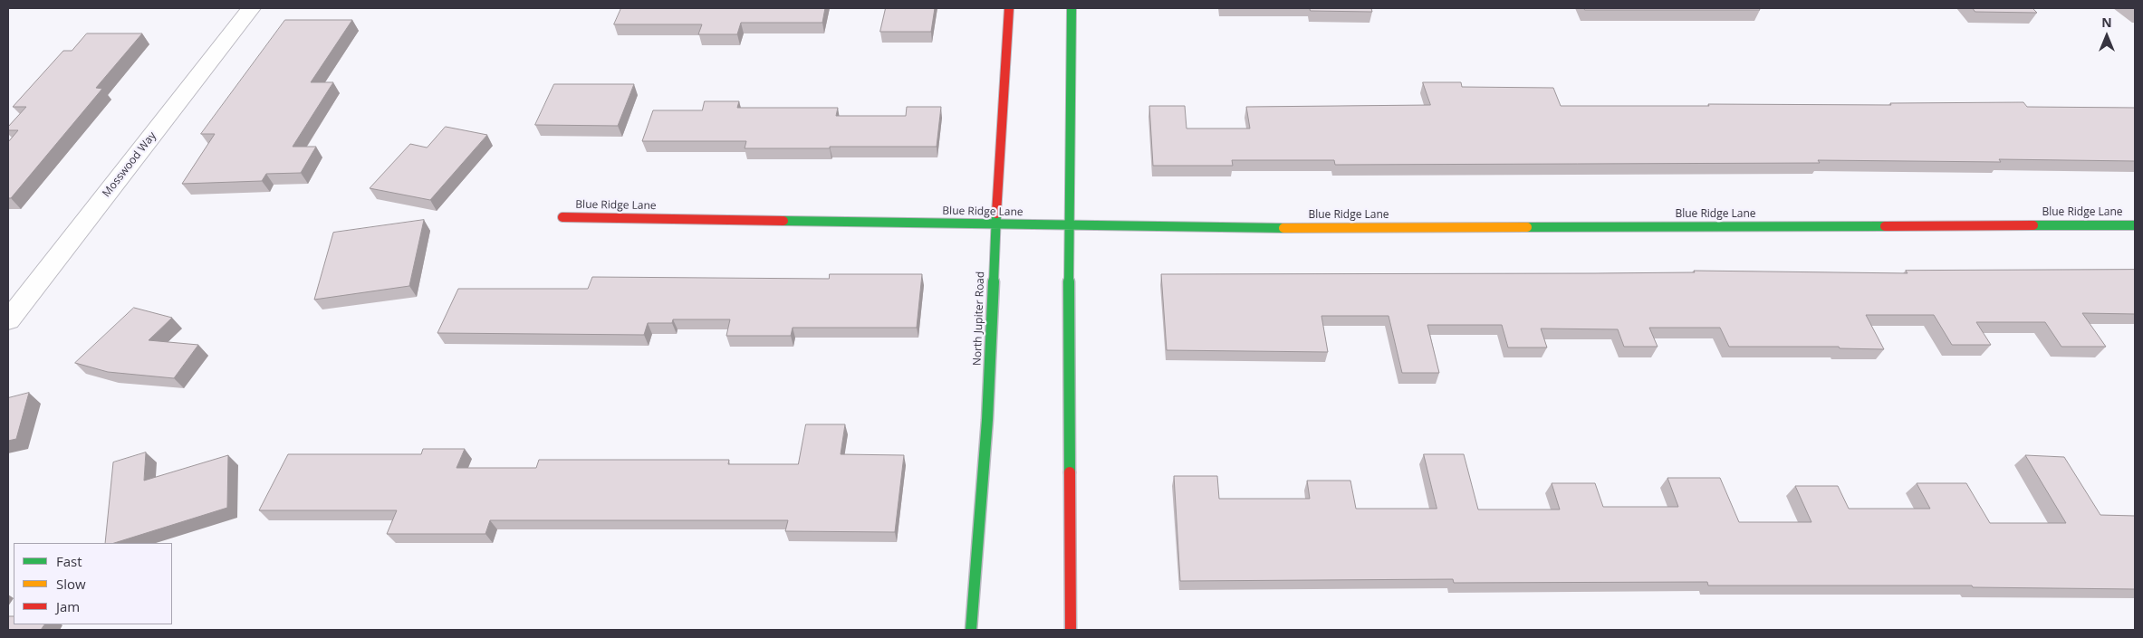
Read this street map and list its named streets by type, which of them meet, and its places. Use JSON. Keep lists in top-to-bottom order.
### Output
{
  "streets": {
    "main road": ["Blue Ridge Lane", "North Jupiter Road"],
    "street": ["Mosswood Way"]
  },
  "crossings": [
    ["Blue Ridge Lane", "North Jupiter Road"]
  ],
  "legend": ["Fast", "Slow", "Jam"],
  "north": "top"
}
